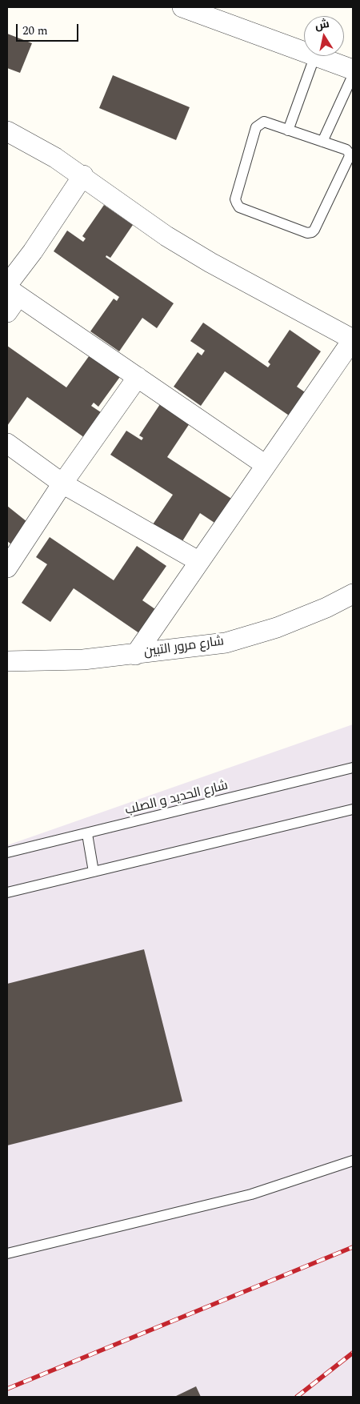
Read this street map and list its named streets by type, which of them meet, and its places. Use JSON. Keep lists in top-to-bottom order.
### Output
{
  "streets": {
    "street": ["شارع مرور التبين"],
    "lane": ["شارع الحديد و الصلب"]
  },
  "scale_bar": "20 m",
  "north": "top"
}
